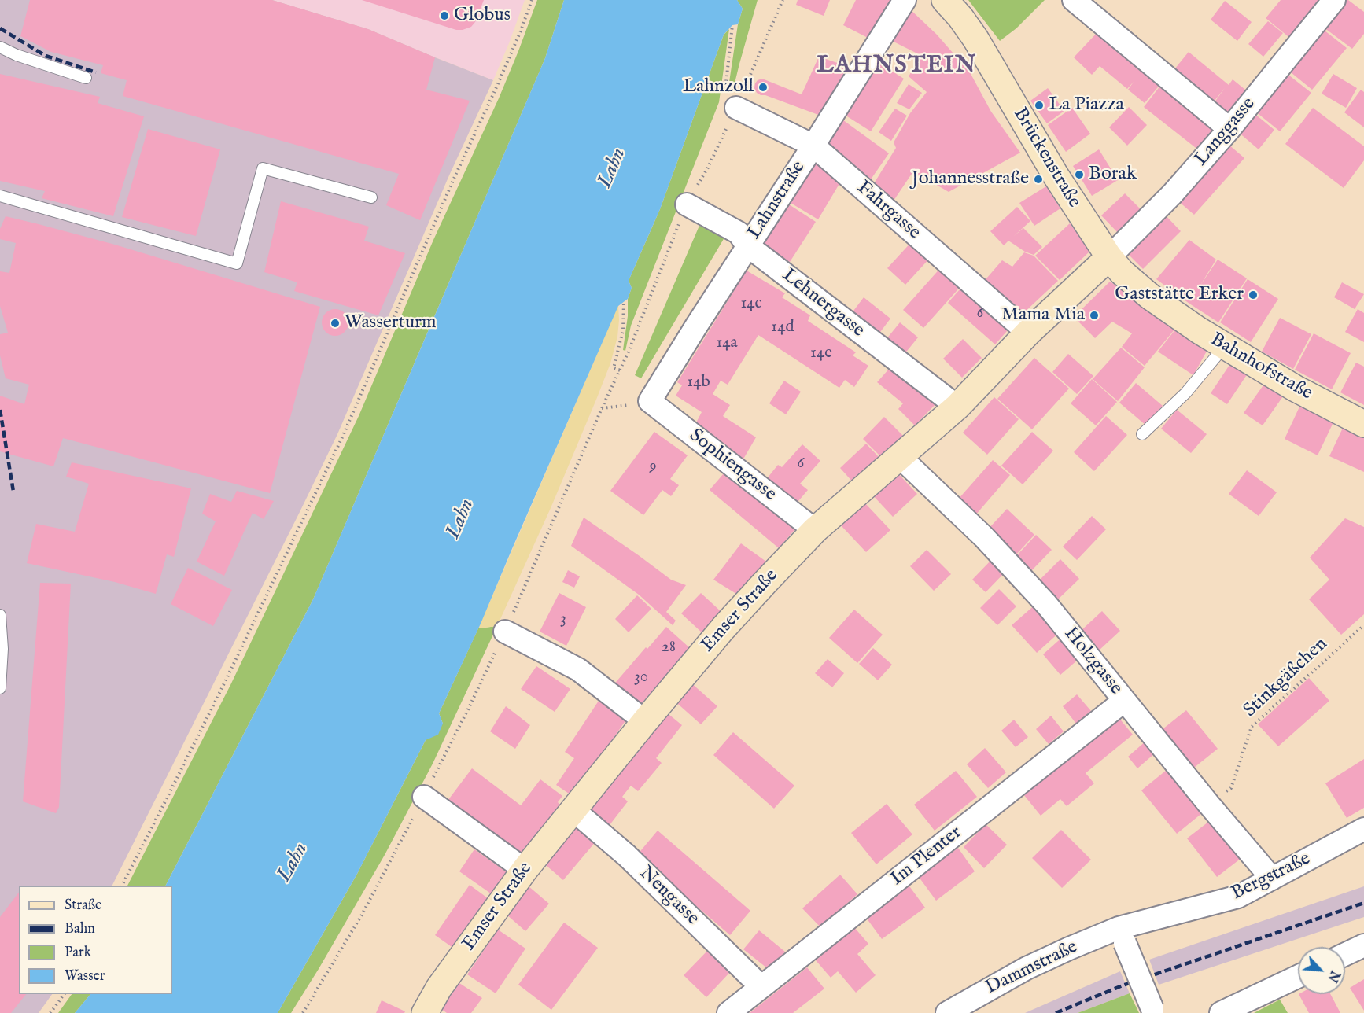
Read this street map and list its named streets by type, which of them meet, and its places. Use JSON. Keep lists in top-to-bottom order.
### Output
{
  "streets": {
    "street": [
      "Langgasse",
      "Brückenstraße",
      "Lahnstraße",
      "Fahrgasse",
      "Lehnergasse",
      "Bahnhofstraße",
      "Sophiengasse",
      "Emser Straße",
      "Holzgasse",
      "Im Plenter",
      "Bergstraße",
      "Neugasse",
      "Dammstraße"
    ],
    "path": ["Stinkgäßchen"]
  },
  "crossings": [
    ["Langgasse", "Brückenstraße"],
    ["Langgasse", "Emser Straße"],
    ["Brückenstraße", "Bahnhofstraße"],
    ["Brückenstraße", "Emser Straße"],
    ["Lahnstraße", "Fahrgasse"],
    ["Lahnstraße", "Lehnergasse"],
    ["Lahnstraße", "Sophiengasse"],
    ["Fahrgasse", "Emser Straße"],
    ["Lehnergasse", "Emser Straße"],
    ["Sophiengasse", "Emser Straße"],
    ["Emser Straße", "Holzgasse"],
    ["Emser Straße", "Neugasse"],
    ["Holzgasse", "Stinkgäßchen"],
    ["Holzgasse", "Im Plenter"],
    ["Holzgasse", "Bergstraße"],
    ["Im Plenter", "Neugasse"],
    ["Bergstraße", "Dammstraße"]
  ],
  "districts": ["LAHNSTEIN"],
  "water": ["Lahn"],
  "places": [
    "Globus",
    "Lahnzoll",
    "La Piazza",
    "Borak",
    "Johannesstraße",
    "Gaststätte Erker",
    "Mama Mia",
    "Wasserturm"
  ],
  "house_numbers": [
    "14c",
    "6",
    "14d",
    "14a",
    "14e",
    "14b",
    "6",
    "9",
    "3",
    "28",
    "30"
  ],
  "legend": [
    "Straße",
    "Bahn",
    "Park",
    "Wasser"
  ],
  "north": "bottom right"
}
